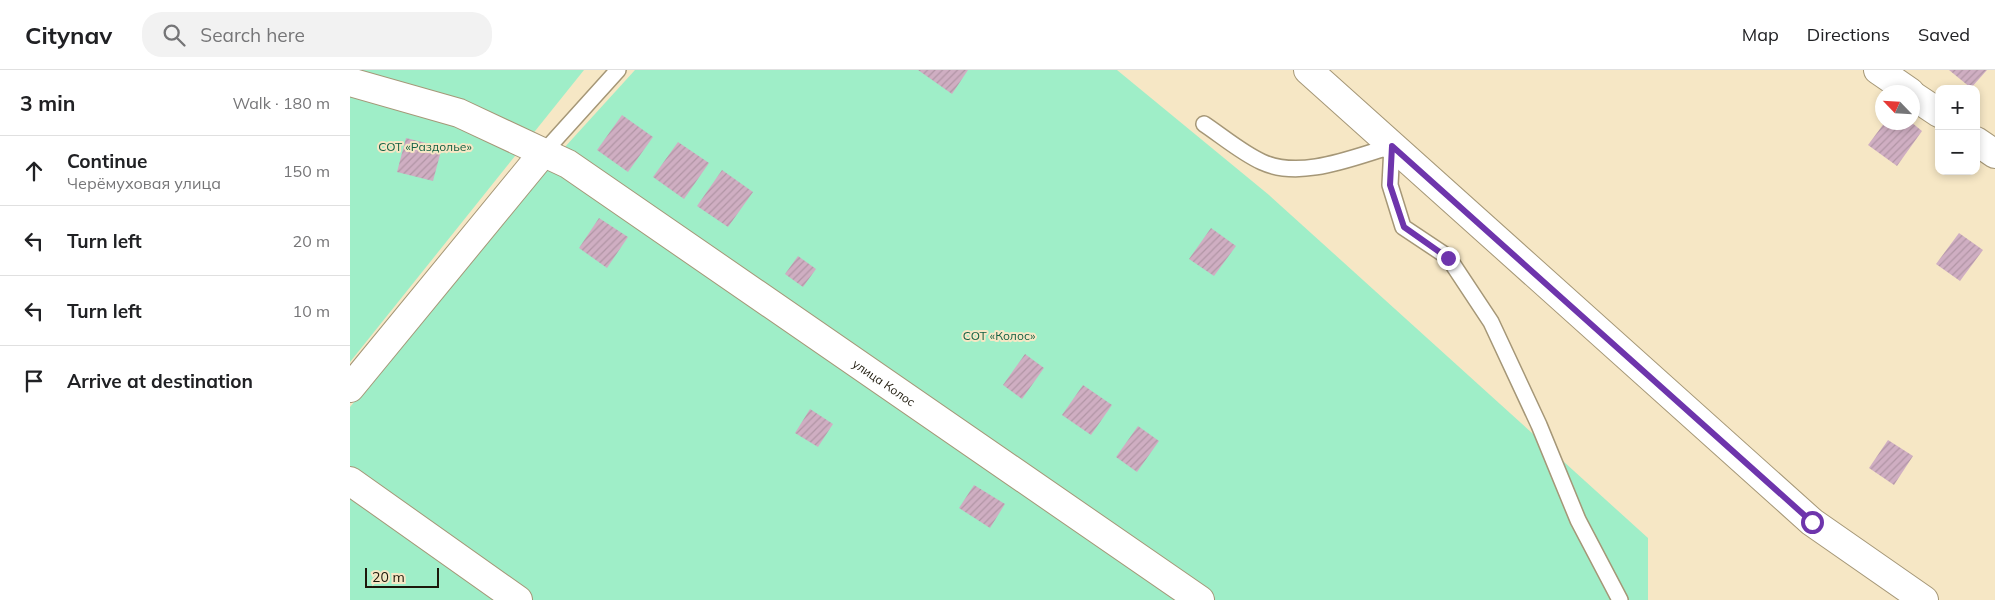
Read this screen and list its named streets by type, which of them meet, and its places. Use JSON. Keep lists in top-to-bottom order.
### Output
{
  "streets": {
    "street": ["улица Колос"]
  },
  "parks": ["СОТ «Раздолье»", "СОТ «Колос»"],
  "scale_bar": "20 m",
  "north": "top left",
  "page": {
    "header": "Citynav",
    "search": "Search here",
    "nav": ["Map", "Directions", "Saved"],
    "heading": ["3 min", "Walk · 180 m"],
    "map_buttons": ["+", "−"],
    "list": [
      ["Continue", "Черёмуховая улица", "150 m"],
      ["Turn left", "20 m"],
      ["Turn left", "10 m"],
      "Arrive at destination"
    ],
    "scale": "20 m"
  }
}
